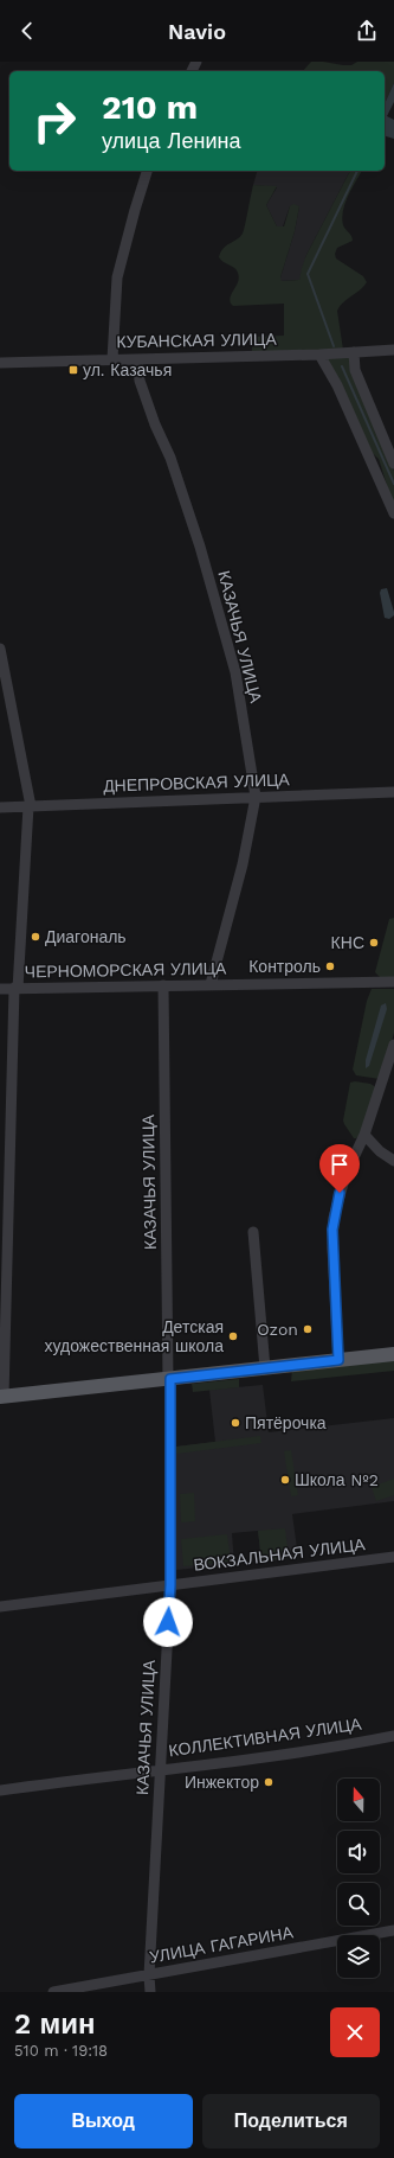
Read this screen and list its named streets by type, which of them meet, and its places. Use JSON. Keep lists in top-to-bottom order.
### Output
{
  "streets": {
    "street": [
      "КУБАНСКАЯ УЛИЦА",
      "КАЗАЧЬЯ УЛИЦА",
      "ДНЕПРОВСКАЯ УЛИЦА",
      "ЧЕРНОМОРСКАЯ УЛИЦА",
      "ВОКЗАЛЬНАЯ УЛИЦА",
      "КОЛЛЕКТИВНАЯ УЛИЦА",
      "УЛИЦА ГАГАРИНА"
    ]
  },
  "crossings": [
    ["КУБАНСКАЯ УЛИЦА", "КАЗАЧЬЯ УЛИЦА"],
    ["КАЗАЧЬЯ УЛИЦА", "ДНЕПРОВСКАЯ УЛИЦА"],
    ["КАЗАЧЬЯ УЛИЦА", "ЧЕРНОМОРСКАЯ УЛИЦА"],
    ["КАЗАЧЬЯ УЛИЦА", "ВОКЗАЛЬНАЯ УЛИЦА"],
    ["КАЗАЧЬЯ УЛИЦА", "КОЛЛЕКТИВНАЯ УЛИЦА"],
    ["КАЗАЧЬЯ УЛИЦА", "УЛИЦА ГАГАРИНА"]
  ],
  "places": {
    "transit": ["ул. Казачья"],
    "other": [
      "Диагональ",
      "КНС",
      "Контроль",
      "Ozon",
      "Детская художественная школа",
      "Пятёрочка",
      "Школа №2",
      "Инжектор"
    ]
  },
  "north": "top",
  "page": {
    "header": "Navio",
    "turn": ["210 m", "улица Ленина"],
    "heading": ["2 мин", "510 m · 19:18"],
    "buttons": ["Выход", "Поделиться"]
  }
}
